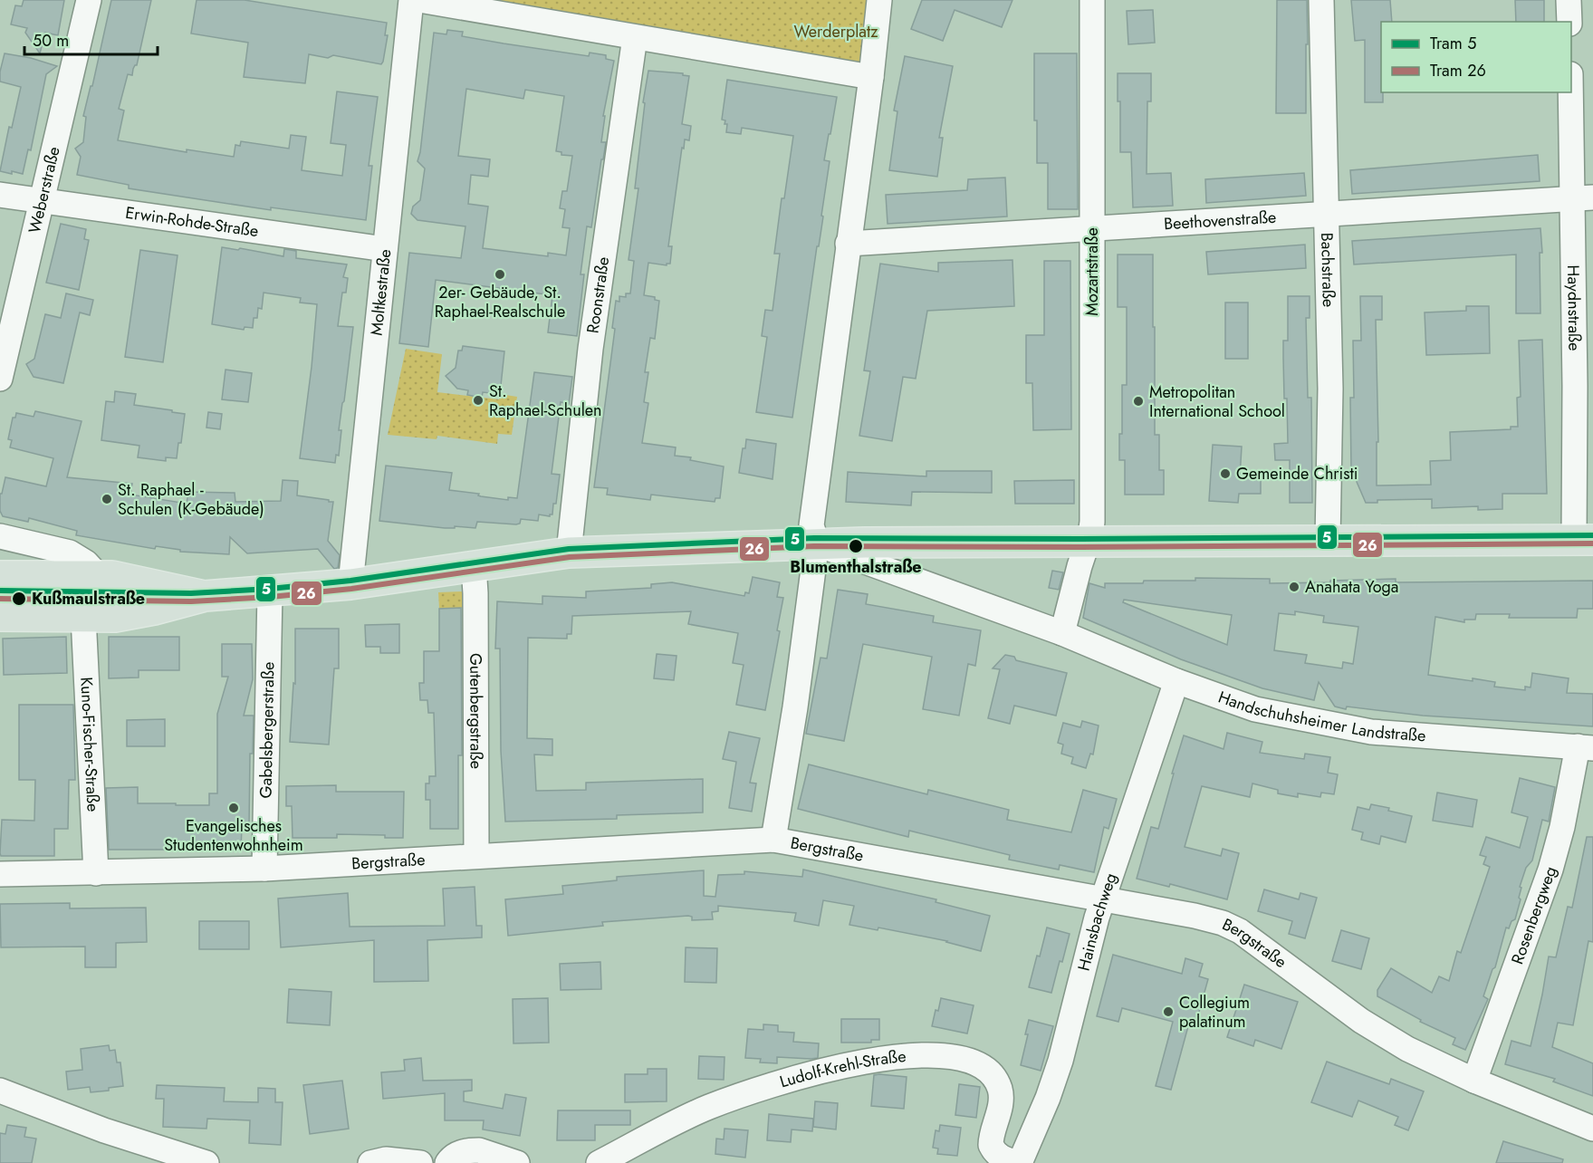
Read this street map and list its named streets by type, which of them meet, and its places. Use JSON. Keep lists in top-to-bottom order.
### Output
{
  "streets": {
    "main road": ["Handschuhsheimer Landstraße"],
    "street": [
      "Weberstraße",
      "Beethovenstraße",
      "Erwin-Rohde-Straße",
      "Bachstraße",
      "Mozartstraße",
      "Moltkestraße",
      "Roonstraße",
      "Haydnstraße",
      "Gutenbergstraße",
      "Gabelsbergerstraße",
      "Kuno-Fischer-Straße",
      "Bergstraße",
      "Rosenbergweg",
      "Hainsbachweg",
      "Ludolf-Krehl-Straße"
    ]
  },
  "crossings": [
    ["Weberstraße", "Erwin-Rohde-Straße"],
    ["Beethovenstraße", "Bachstraße"],
    ["Beethovenstraße", "Mozartstraße"],
    ["Beethovenstraße", "Haydnstraße"],
    ["Erwin-Rohde-Straße", "Moltkestraße"],
    ["Moltkestraße", "Handschuhsheimer Landstraße"],
    ["Roonstraße", "Handschuhsheimer Landstraße"],
    ["Gutenbergstraße", "Handschuhsheimer Landstraße"],
    ["Gutenbergstraße", "Bergstraße"],
    ["Handschuhsheimer Landstraße", "Gabelsbergerstraße"],
    ["Handschuhsheimer Landstraße", "Kuno-Fischer-Straße"],
    ["Handschuhsheimer Landstraße", "Rosenbergweg"],
    ["Handschuhsheimer Landstraße", "Hainsbachweg"],
    ["Gabelsbergerstraße", "Bergstraße"],
    ["Kuno-Fischer-Straße", "Bergstraße"],
    ["Bergstraße", "Rosenbergweg"],
    ["Bergstraße", "Hainsbachweg"],
    ["Hainsbachweg", "Ludolf-Krehl-Straße"]
  ],
  "parks": ["Werderplatz"],
  "places": [
    "2er- Gebäude, St. Raphael-Realschule",
    "St. Raphael-Schulen",
    "Metropolitan International School",
    "Gemeinde Christi",
    "St. Raphael - Schulen (K-Gebäude)",
    "Blumenthalstraße",
    "Anahata Yoga",
    "Kußmaulstraße",
    "Evangelisches Studentenwohnheim",
    "Collegium palatinum"
  ],
  "lines": ["tram line 5", "tram line 26"],
  "legend": ["Tram 5", "Tram 26"],
  "scale_bar": "50 m"
}
